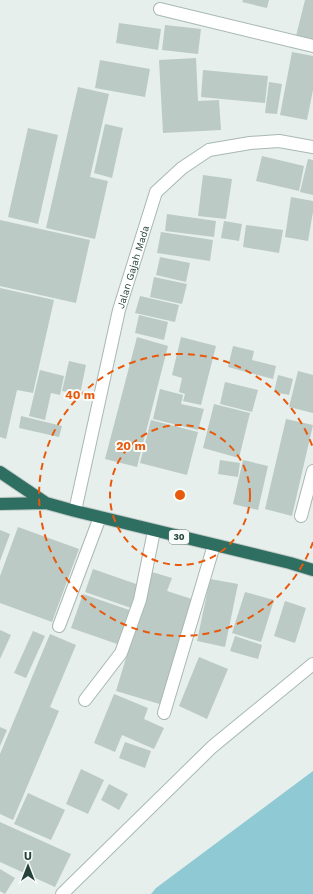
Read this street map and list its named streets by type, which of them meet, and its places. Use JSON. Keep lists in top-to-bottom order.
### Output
{
  "streets": {
    "highway": ["30"],
    "street": ["Jalan Gajah Mada"]
  },
  "crossings": [
    ["Jalan Gajah Mada", "30"]
  ],
  "north": "top",
  "rings": ["40 m", "20 m"]
}
